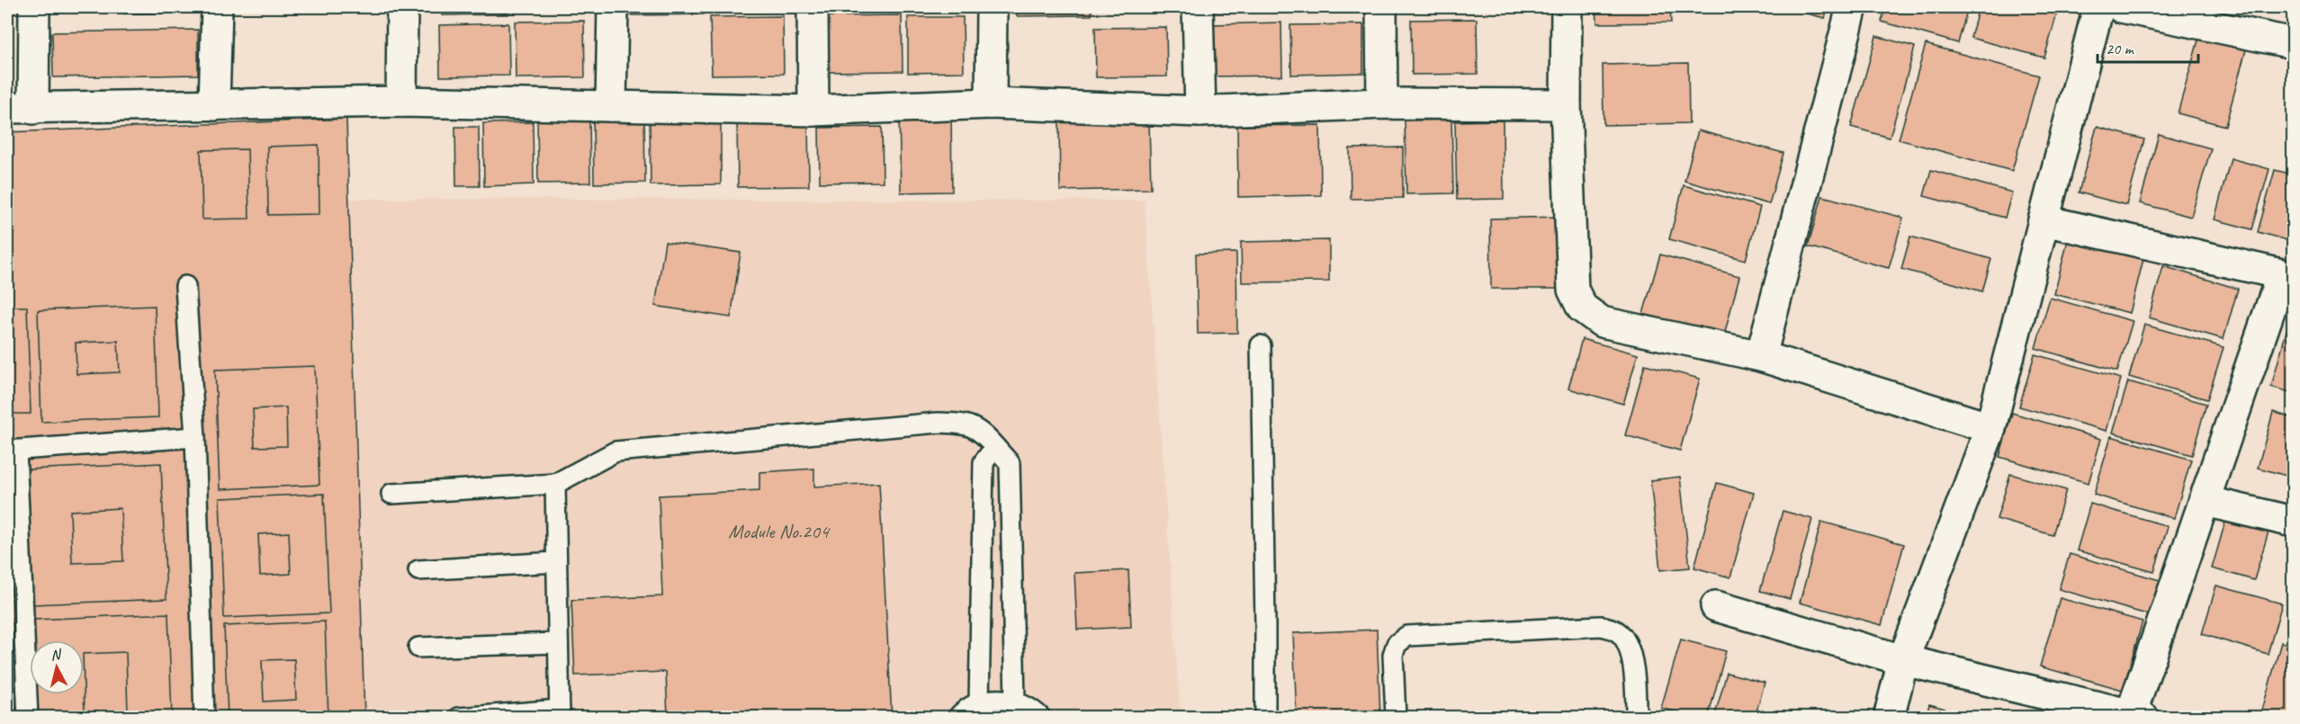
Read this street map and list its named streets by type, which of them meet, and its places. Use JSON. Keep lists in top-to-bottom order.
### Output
{
  "house_numbers": ["Module No.204"],
  "scale_bar": "20 m",
  "north": "top"
}
